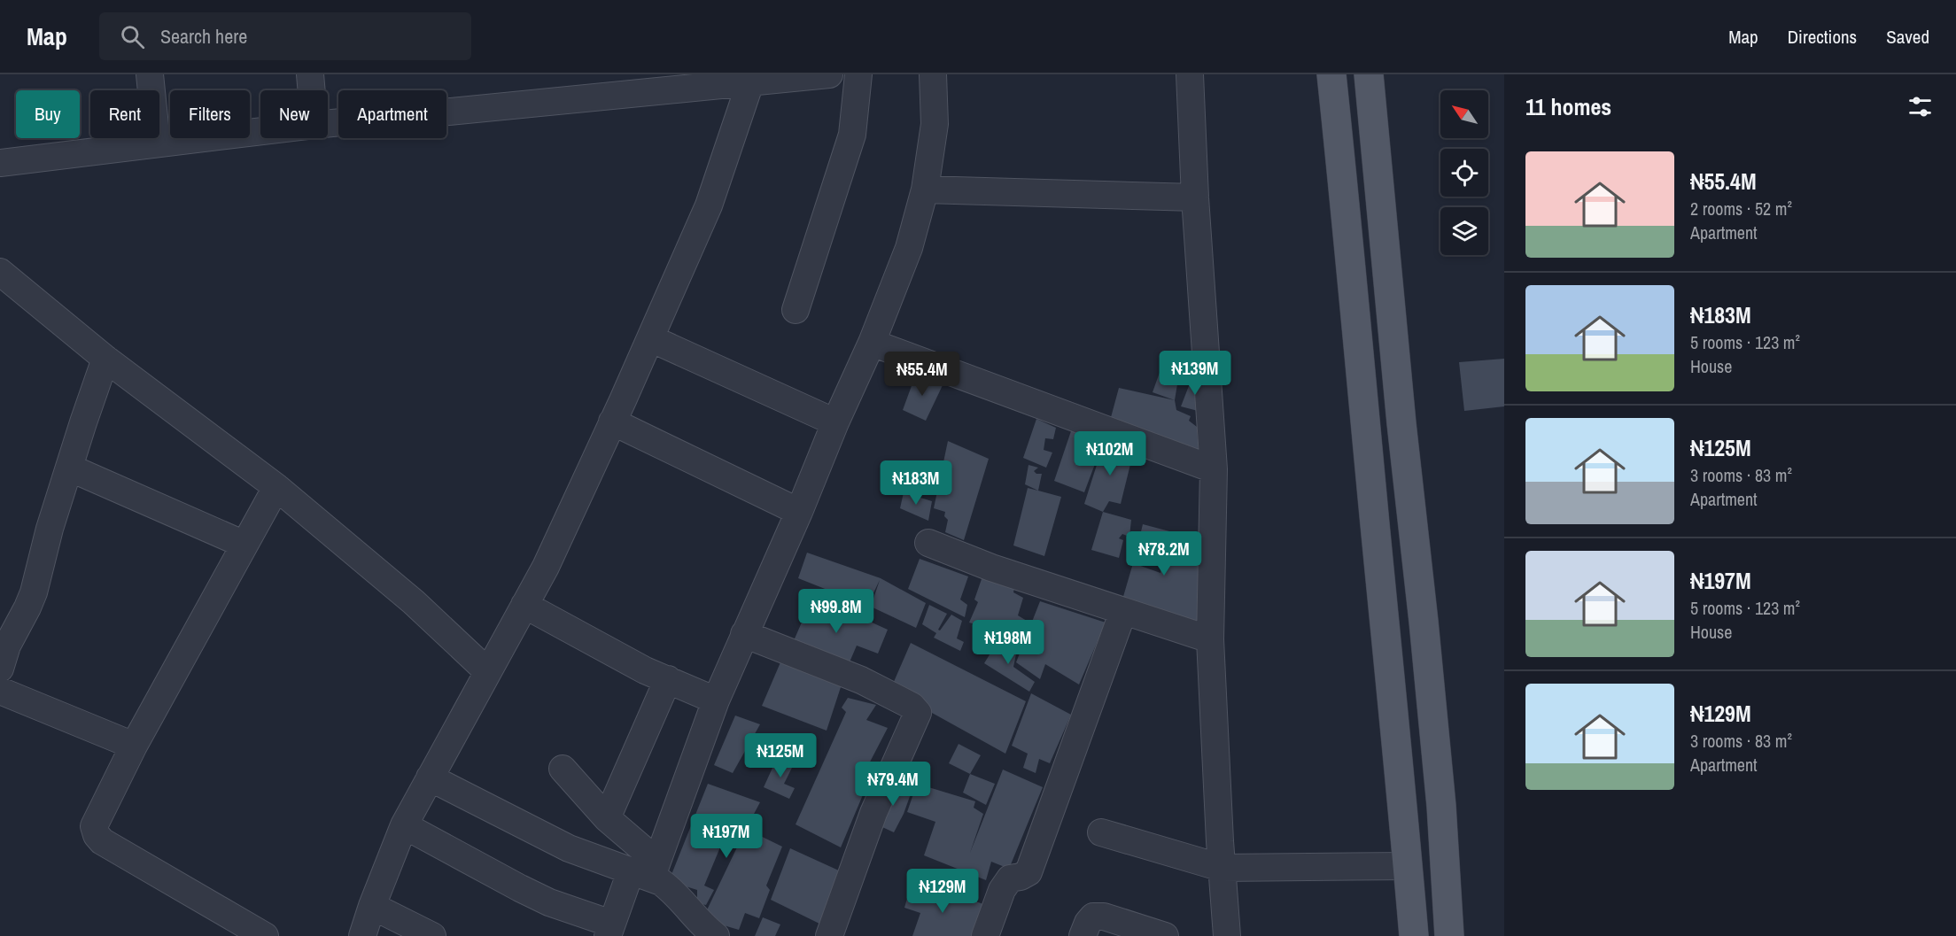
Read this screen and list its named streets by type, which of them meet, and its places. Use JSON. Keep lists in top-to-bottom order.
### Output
{
  "north": "top left",
  "page": {
    "header": "Map",
    "search": "Search here",
    "nav": ["Map", "Directions", "Saved"],
    "heading": "11 homes",
    "chip": [
      "Buy",
      "Rent",
      "Filters",
      "New",
      "Apartment"
    ],
    "list": [
      {
        "name": "₦55.4M",
        "note": "2 rooms · 52 m² · Apartment"
      },
      {
        "name": "₦183M",
        "note": "5 rooms · 123 m² · House"
      },
      {
        "name": "₦125M",
        "note": "3 rooms · 83 m² · Apartment"
      },
      {
        "name": "₦197M",
        "note": "5 rooms · 123 m² · House"
      },
      {
        "name": "₦129M",
        "note": "3 rooms · 83 m² · Apartment"
      }
    ],
    "price": [
      "₦139M",
      "₦55.4M",
      "₦102M",
      "₦183M",
      "₦78.2M",
      "₦99.8M",
      "₦198M",
      "₦125M",
      "₦79.4M",
      "₦197M",
      "₦129M"
    ]
  }
}
